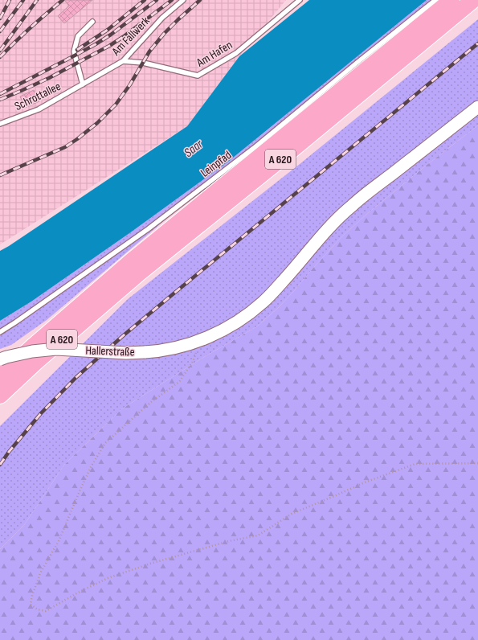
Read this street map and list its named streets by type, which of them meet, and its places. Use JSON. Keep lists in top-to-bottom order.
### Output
{
  "streets": {
    "highway": ["A 620"],
    "street": ["Hallerstraße"],
    "lane": [
      "Am Fallwerk",
      "Am Hafen",
      "Schrottallee",
      "Leinpfad"
    ]
  },
  "crossings": [
    ["Am Fallwerk", "Am Hafen"],
    ["Am Fallwerk", "Schrottallee"],
    ["A 620", "Hallerstraße"]
  ],
  "water": ["Saar"]
}
